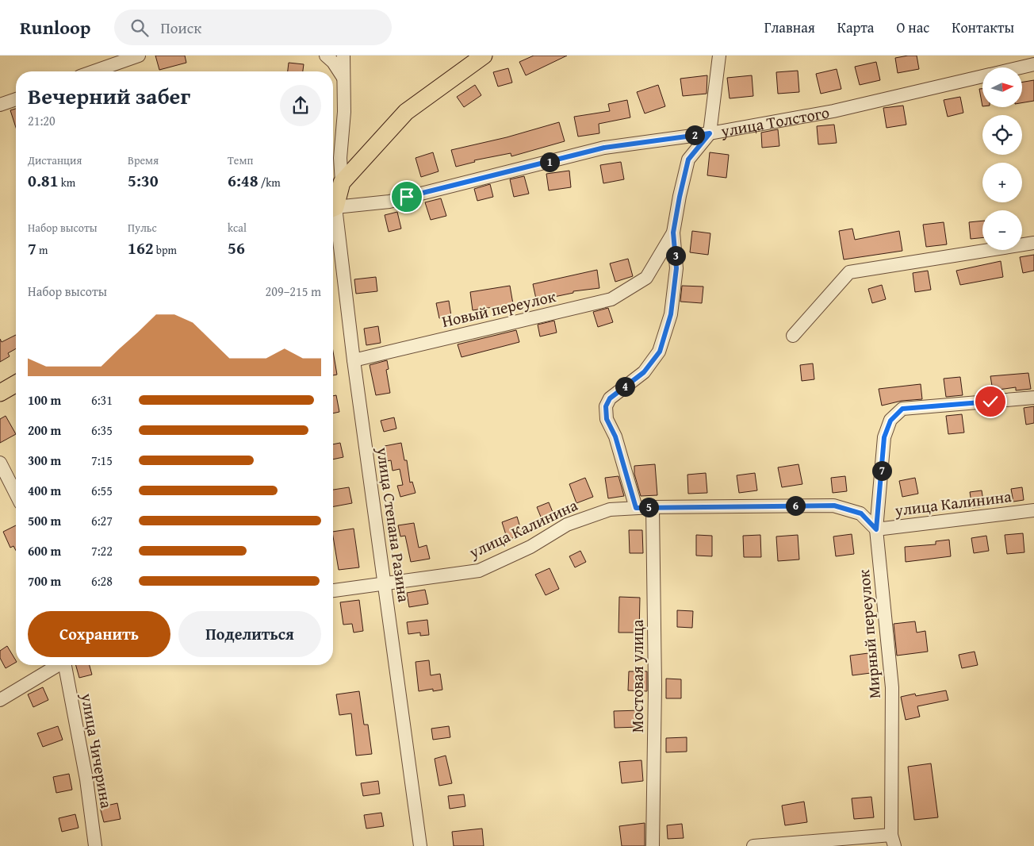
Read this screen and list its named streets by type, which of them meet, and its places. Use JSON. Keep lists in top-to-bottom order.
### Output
{
  "streets": {
    "street": [
      "улица Толстого",
      "Новый переулок",
      "улица Калинина",
      "улица Степана Разина",
      "Мирный переулок",
      "Мостовая улица",
      "улица Чичерина"
    ]
  },
  "crossings": [
    ["Новый переулок", "улица Степана Разина"],
    ["улица Калинина", "улица Степана Разина"],
    ["улица Калинина", "Мирный переулок"],
    ["улица Калинина", "Мостовая улица"]
  ],
  "north": "right",
  "page": {
    "header": "Runloop",
    "search": "Поиск",
    "nav": [
      "Главная",
      "Карта",
      "О нас",
      "Контакты"
    ],
    "map_buttons": ["+", "−"],
    "heading": ["Вечерний забег", "21:20"],
    "pins": [
      "2",
      "1",
      "3",
      "4",
      "7",
      "6",
      "5"
    ],
    "stats": [
      ["Дистанция", "0.81 km"],
      ["Время", "5:30"],
      ["Темп", "6:48 /km"],
      ["Набор высоты", "7 m"],
      ["Пульс", "162 bpm"],
      ["kcal", "56"]
    ],
    "chart": ["Набор высоты", "209–215 m"],
    "list": [
      {
        "name": "100 m",
        "note": "6:31"
      },
      {
        "name": "200 m",
        "note": "6:35"
      },
      {
        "name": "300 m",
        "note": "7:15"
      },
      {
        "name": "400 m",
        "note": "6:55"
      },
      {
        "name": "500 m",
        "note": "6:27"
      },
      {
        "name": "600 m",
        "note": "7:22"
      },
      {
        "name": "700 m",
        "note": "6:28"
      }
    ],
    "buttons": ["Сохранить", "Поделиться"]
  }
}
